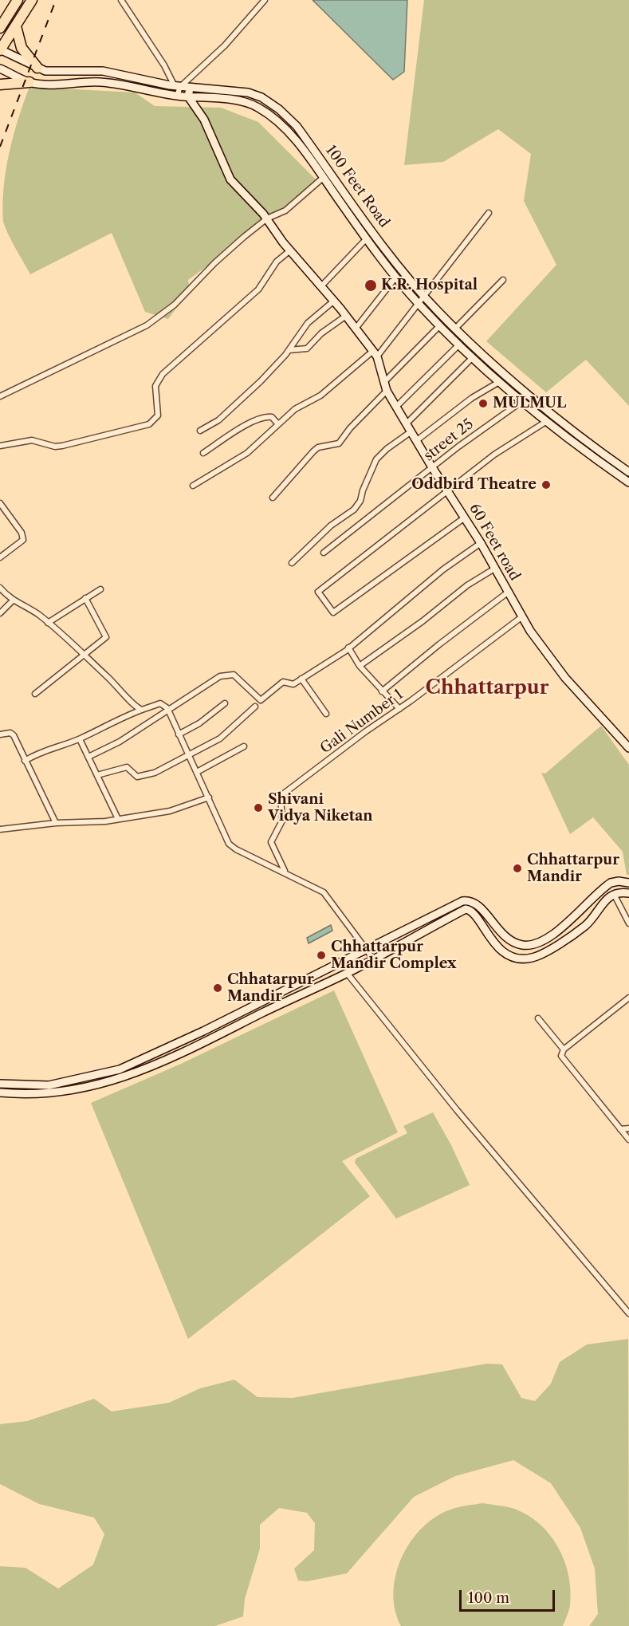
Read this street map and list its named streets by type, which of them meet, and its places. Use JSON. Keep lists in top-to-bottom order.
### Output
{
  "streets": {
    "street": [
      "100 Feet Road",
      "street 25",
      "60 Feet road",
      "Gali Number 1"
    ]
  },
  "crossings": [
    ["100 Feet Road", "street 25"],
    ["100 Feet Road", "60 Feet road"],
    ["street 25", "60 Feet road"],
    ["60 Feet road", "Gali Number 1"]
  ],
  "districts": ["Chhattarpur"],
  "places": [
    "K.R. Hospital",
    "MULMUL",
    "Oddbird Theatre",
    "Shivani Vidya Niketan",
    "Chhattarpur Mandir",
    "Chhattarpur Mandir Complex",
    "Chhatarpur Mandir"
  ],
  "scale_bar": "100 m"
}
